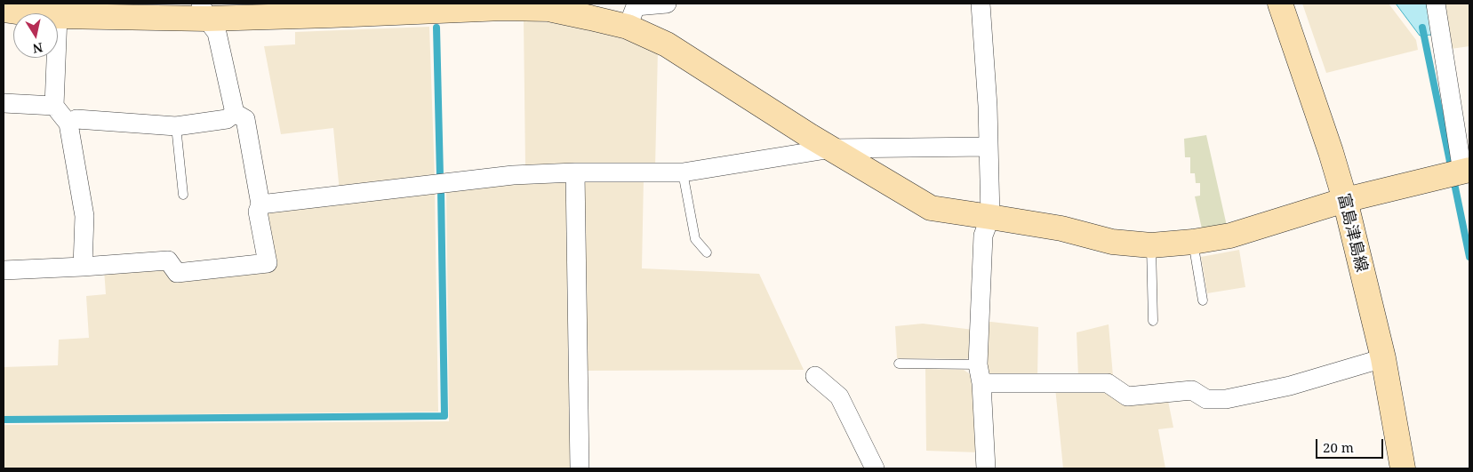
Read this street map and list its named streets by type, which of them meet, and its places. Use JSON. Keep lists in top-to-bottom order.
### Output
{
  "streets": {
    "street": ["富島津島線"]
  },
  "scale_bar": "20 m",
  "north": "bottom"
}
